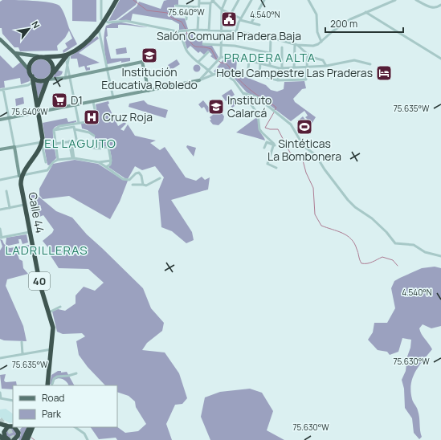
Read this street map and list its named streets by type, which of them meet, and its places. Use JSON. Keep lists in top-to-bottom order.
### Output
{
  "streets": {
    "highway": ["Calle 44", "40"]
  },
  "crossings": [
    ["Calle 44", "40"]
  ],
  "districts": ["PRADERA ALTA", "EL LAGUITO", "LADRILLERAS"],
  "places": {
    "public building": ["Salón Comunal Pradera Baja"],
    "school or university": ["Institución Educativa Robledo", "Instituto Calarcá"],
    "hotel": ["Hotel Campestre Las Praderas"],
    "supermarket": ["D1"],
    "hospital": ["Cruz Roja"],
    "sports": ["Sintéticas La Bombonera"]
  },
  "legend": ["Road", "Park"],
  "scale_bar": "200 m",
  "north": "top right",
  "coordinates": [
    "75.640°W",
    "4.540°N",
    "75.635°W",
    "75.630°W"
  ]
}
